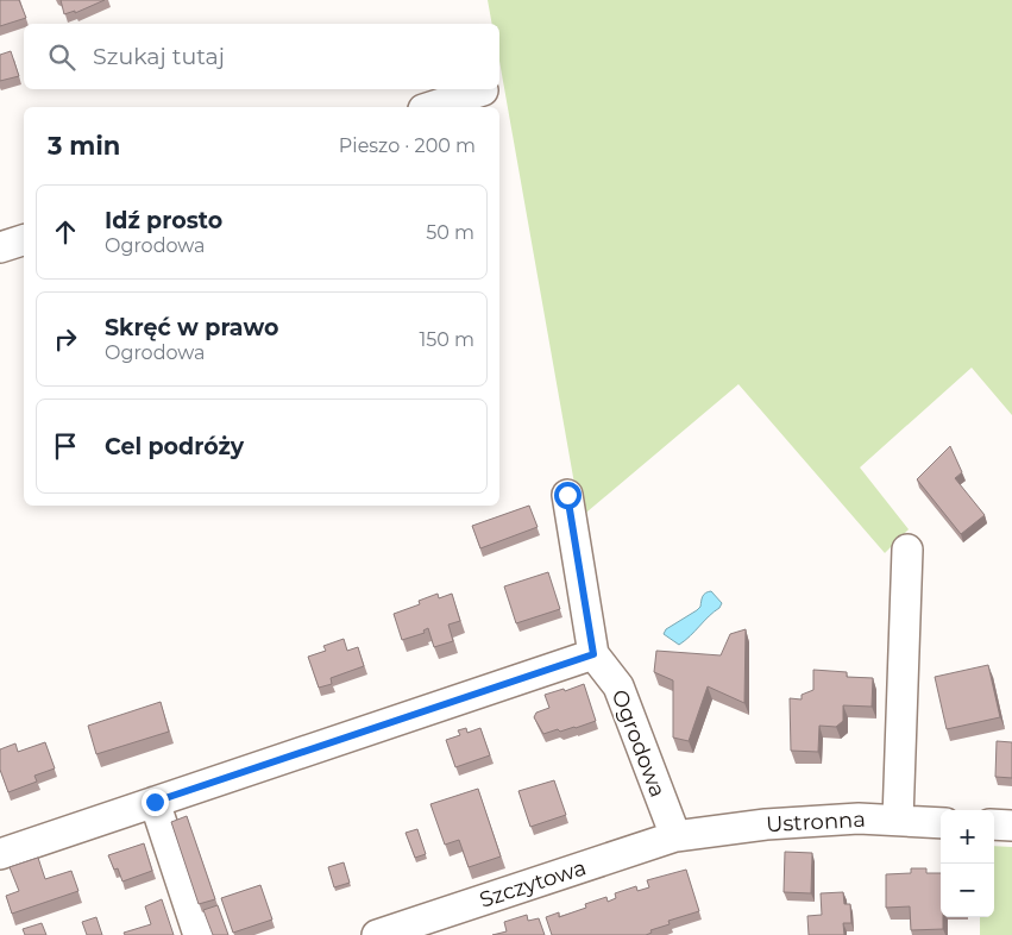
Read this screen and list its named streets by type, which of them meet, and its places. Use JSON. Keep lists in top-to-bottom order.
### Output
{
  "streets": {
    "street": ["Ogrodowa", "Ustronna", "Szczytowa"]
  },
  "crossings": [
    ["Ogrodowa", "Ustronna"],
    ["Ogrodowa", "Szczytowa"],
    ["Ustronna", "Szczytowa"]
  ],
  "page": {
    "search": "Szukaj tutaj",
    "heading": ["3 min", "Pieszo · 200 m"],
    "list": [
      ["Idź prosto", "Ogrodowa", "50 m"],
      ["Skręć w prawo", "Ogrodowa", "150 m"],
      "Cel podróży"
    ],
    "map_buttons": ["+", "−"]
  }
}
